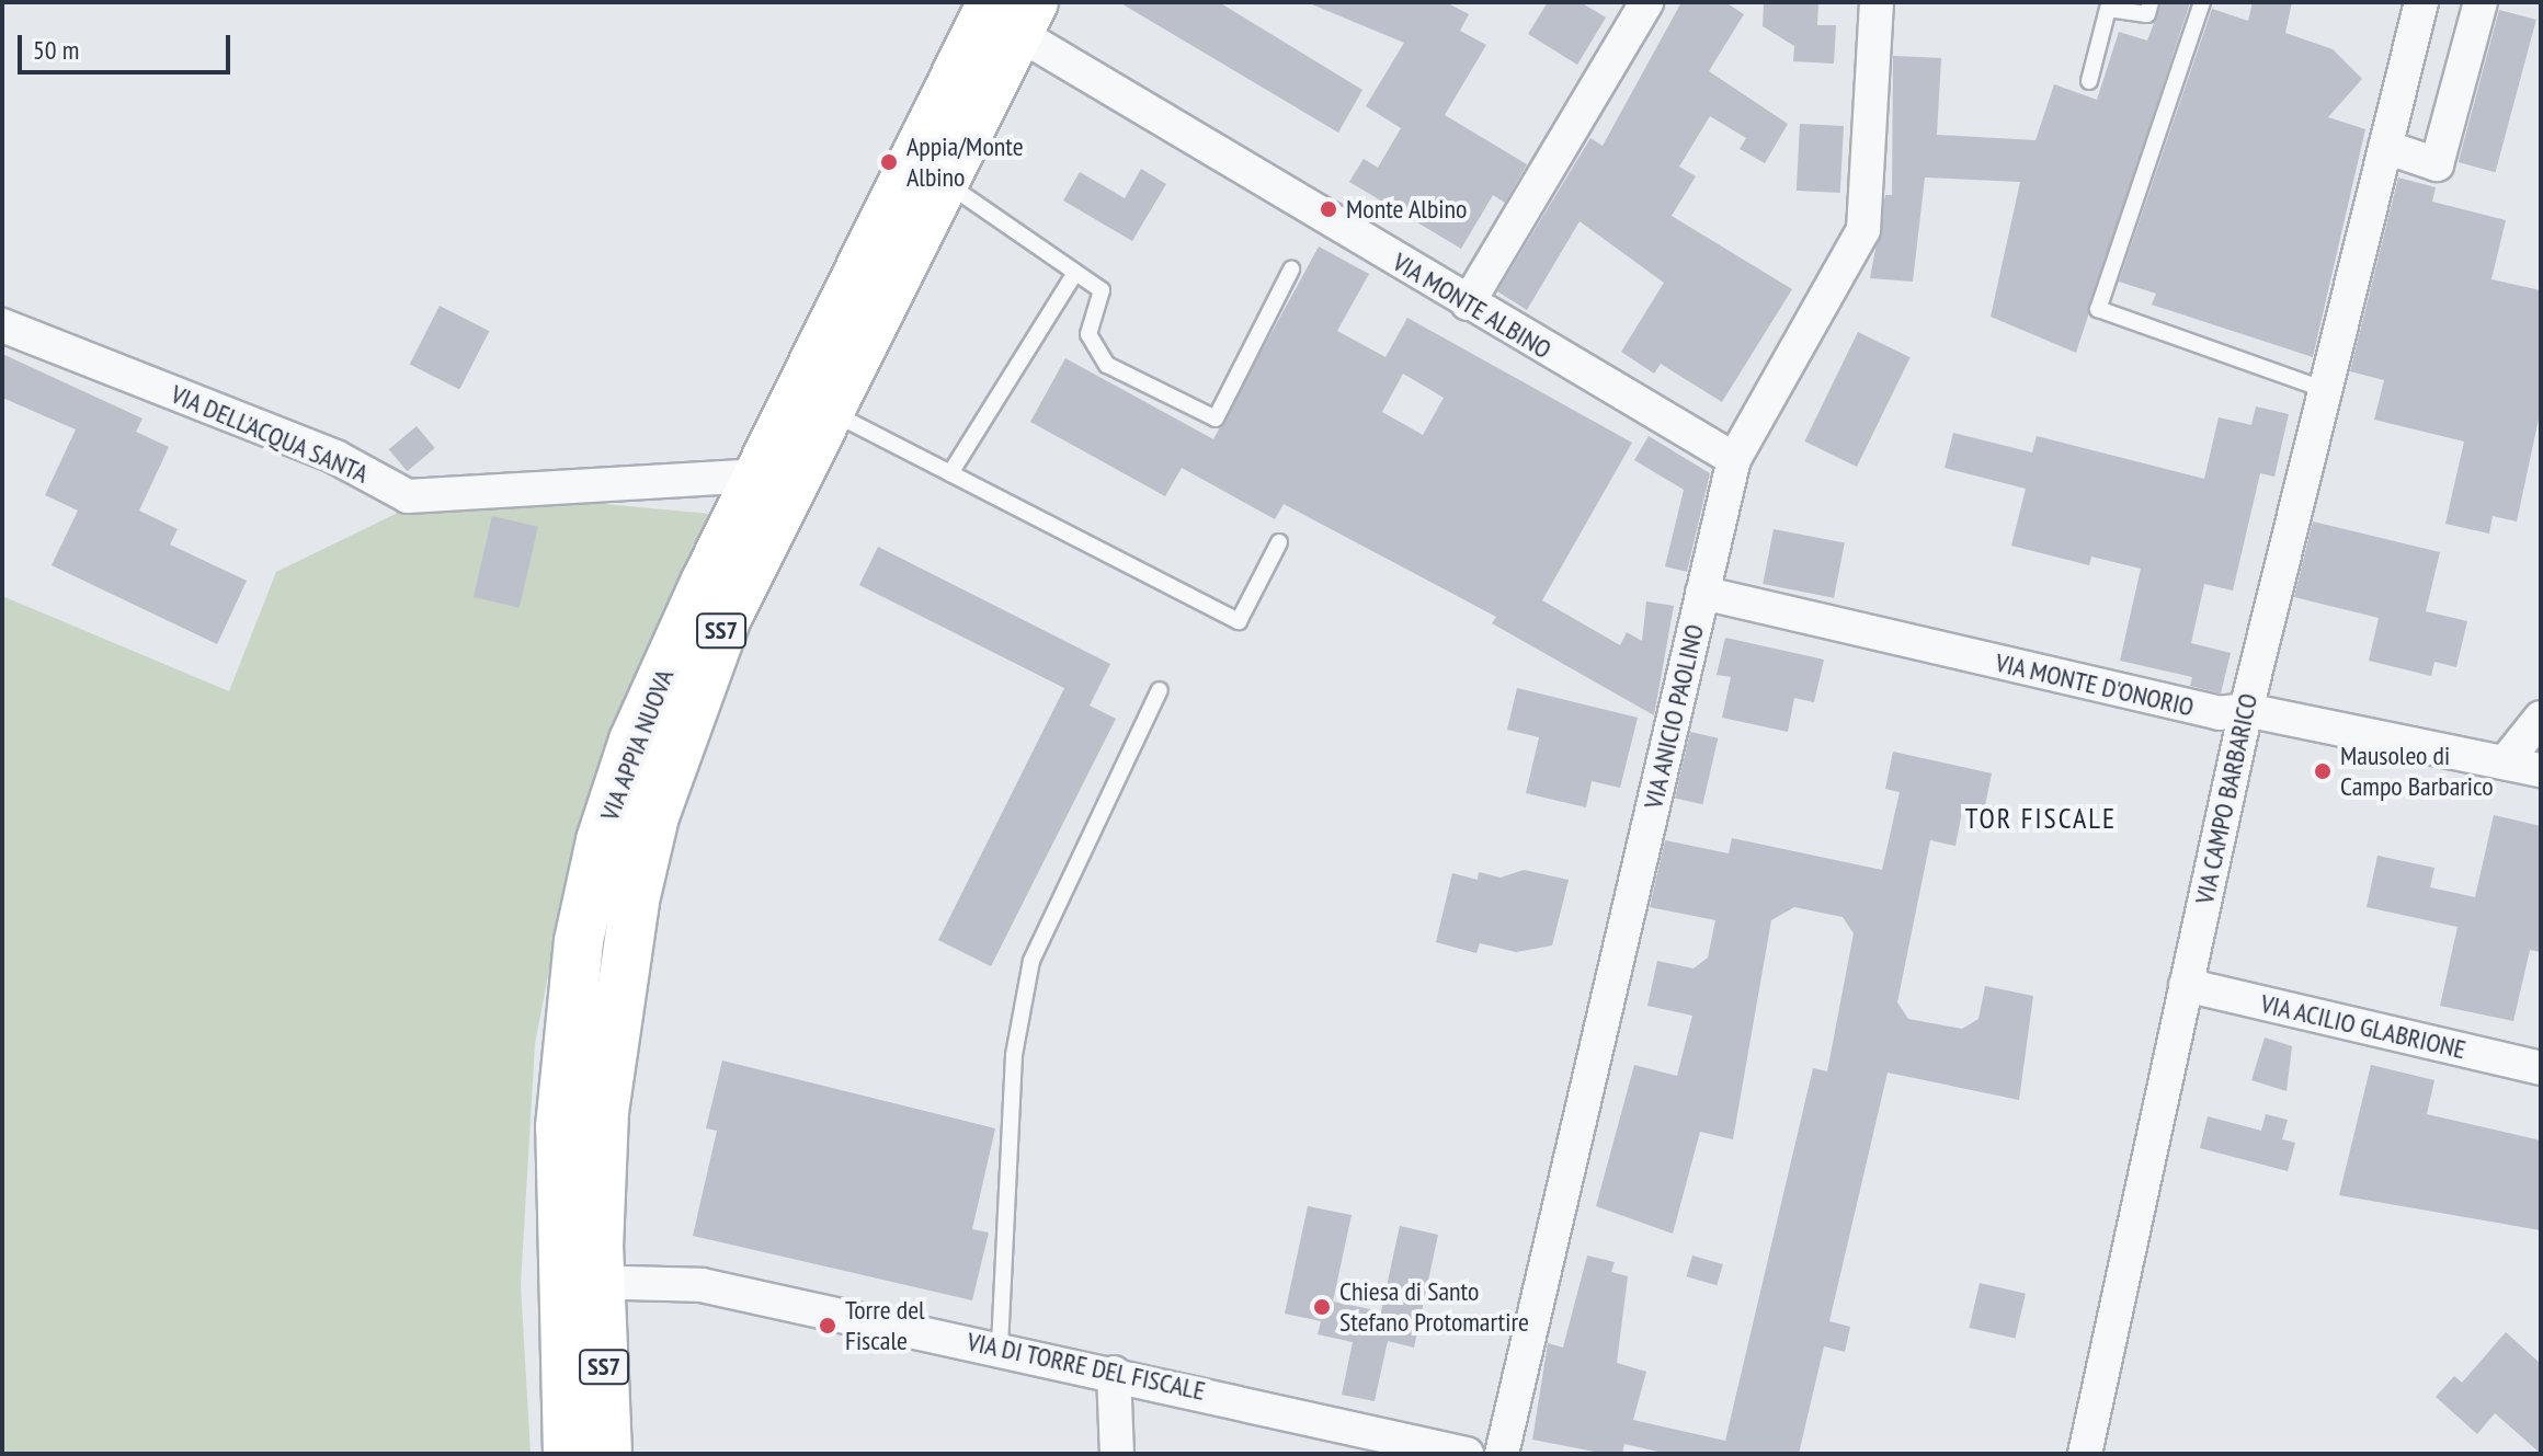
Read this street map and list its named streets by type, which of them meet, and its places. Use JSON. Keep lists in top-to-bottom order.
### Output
{
  "streets": {
    "main road": ["SS7", "VIA APPIA NUOVA"],
    "street": [
      "VIA MONTE ALBINO",
      "VIA DELL'ACQUA SANTA",
      "VIA MONTE D'ONORIO",
      "VIA ANICIO PAOLINO",
      "VIA CAMPO BARBARICO",
      "VIA ACILIO GLABRIONE",
      "VIA DI TORRE DEL FISCALE"
    ]
  },
  "crossings": [
    ["VIA MONTE ALBINO", "VIA ANICIO PAOLINO"],
    ["VIA MONTE ALBINO", "VIA APPIA NUOVA"],
    ["VIA DELL'ACQUA SANTA", "VIA APPIA NUOVA"],
    ["VIA MONTE D'ONORIO", "VIA ANICIO PAOLINO"],
    ["VIA MONTE D'ONORIO", "VIA CAMPO BARBARICO"],
    ["VIA APPIA NUOVA", "VIA DI TORRE DEL FISCALE"],
    ["VIA CAMPO BARBARICO", "VIA ACILIO GLABRIONE"]
  ],
  "districts": ["TOR FISCALE"],
  "places": [
    "Appia/Monte Albino",
    "Monte Albino",
    "Mausoleo di Campo Barbarico",
    "Chiesa di Santo Stefano Protomartire",
    "Torre del Fiscale"
  ],
  "scale_bar": "50 m"
}
